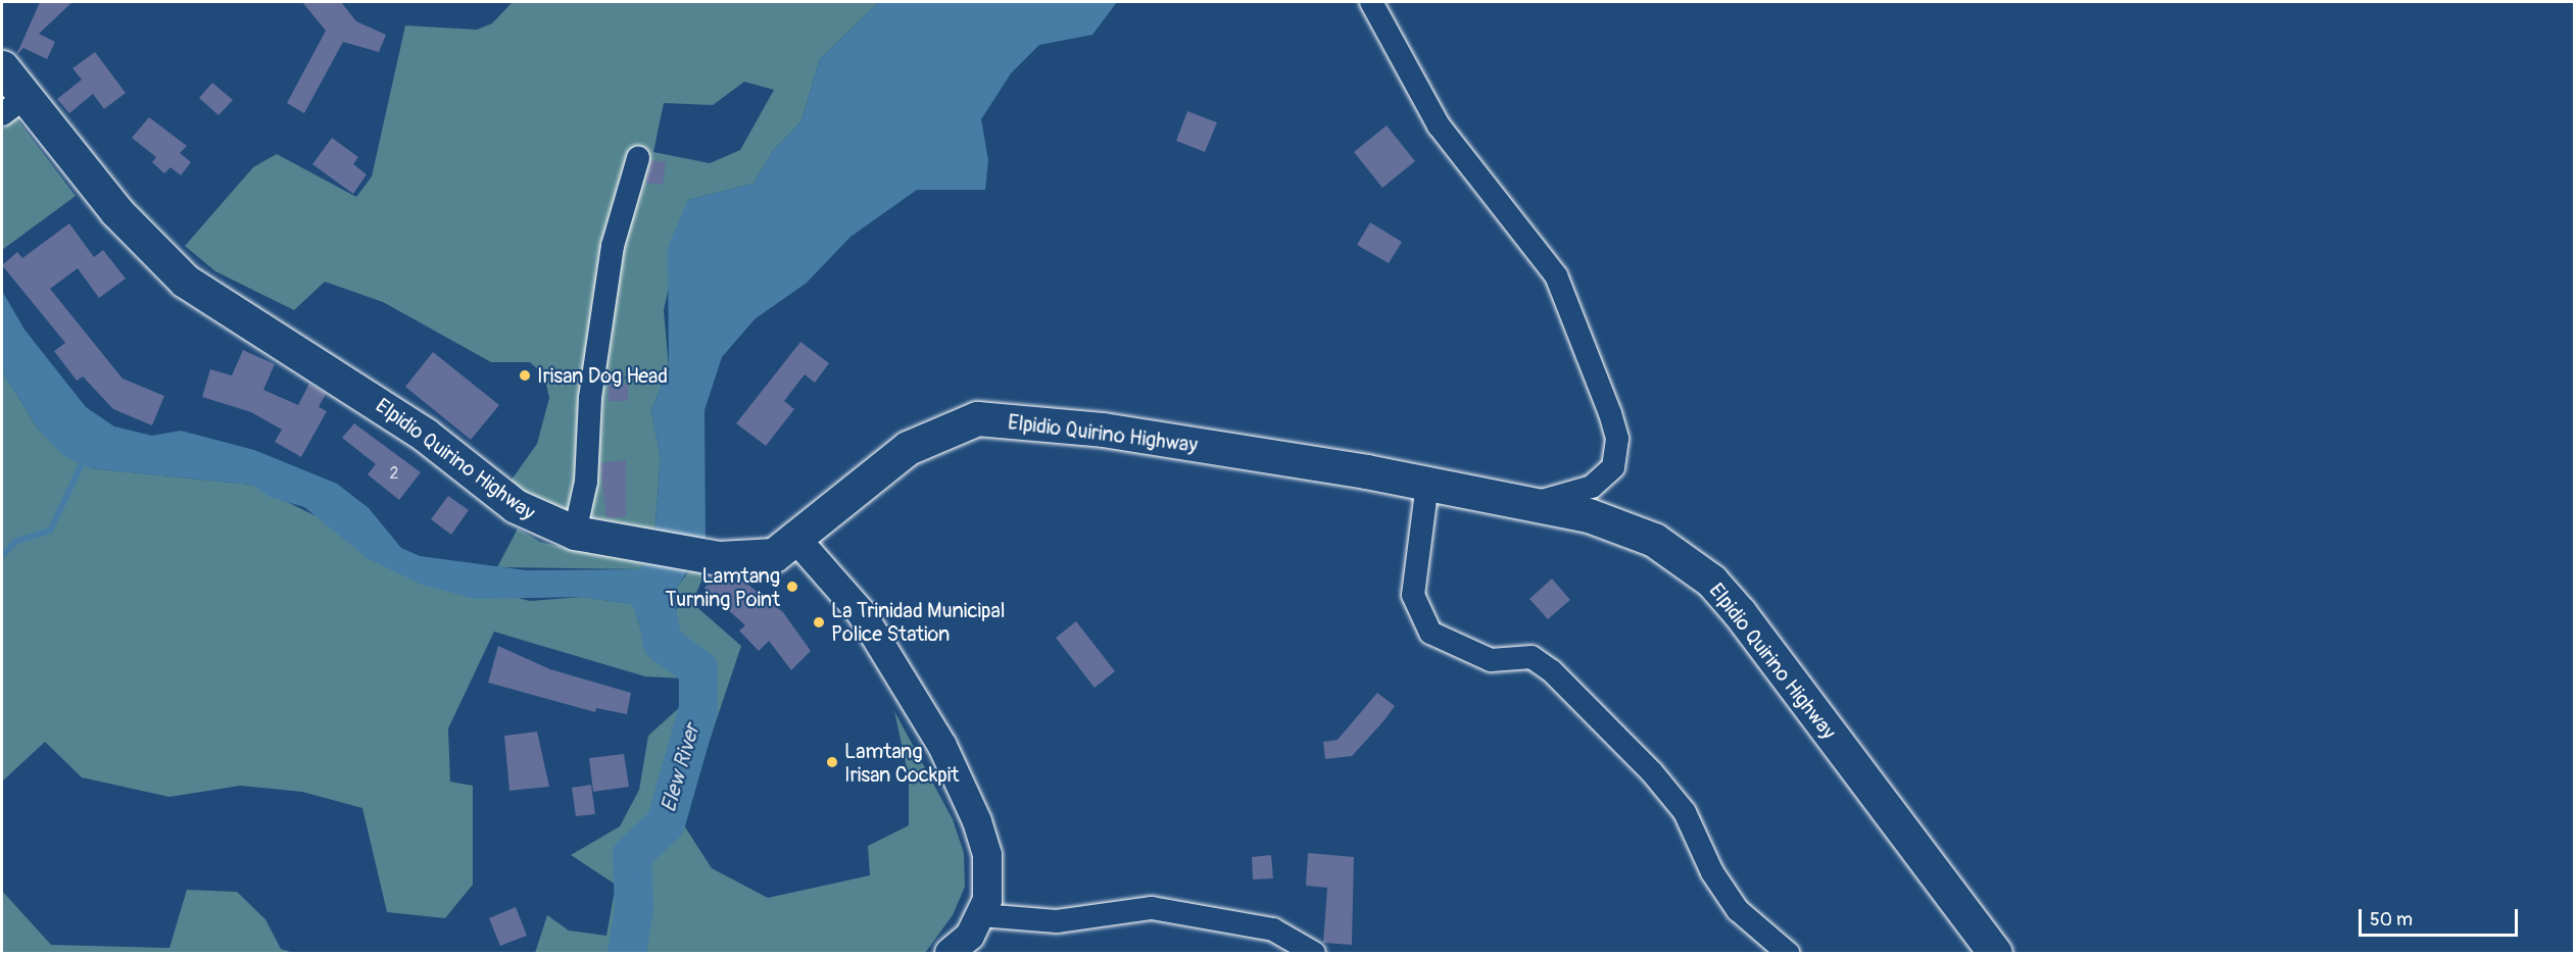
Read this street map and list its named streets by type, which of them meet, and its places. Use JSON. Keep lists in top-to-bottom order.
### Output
{
  "streets": {
    "highway": ["Elpidio Quirino Highway"]
  },
  "water": ["Elew River"],
  "places": [
    "Irisan Dog Head",
    "Lamtang Turning Point",
    "La Trinidad Municipal Police Station",
    "Lamtang Irisan Cockpit"
  ],
  "house_numbers": ["2"],
  "scale_bar": "50 m"
}
